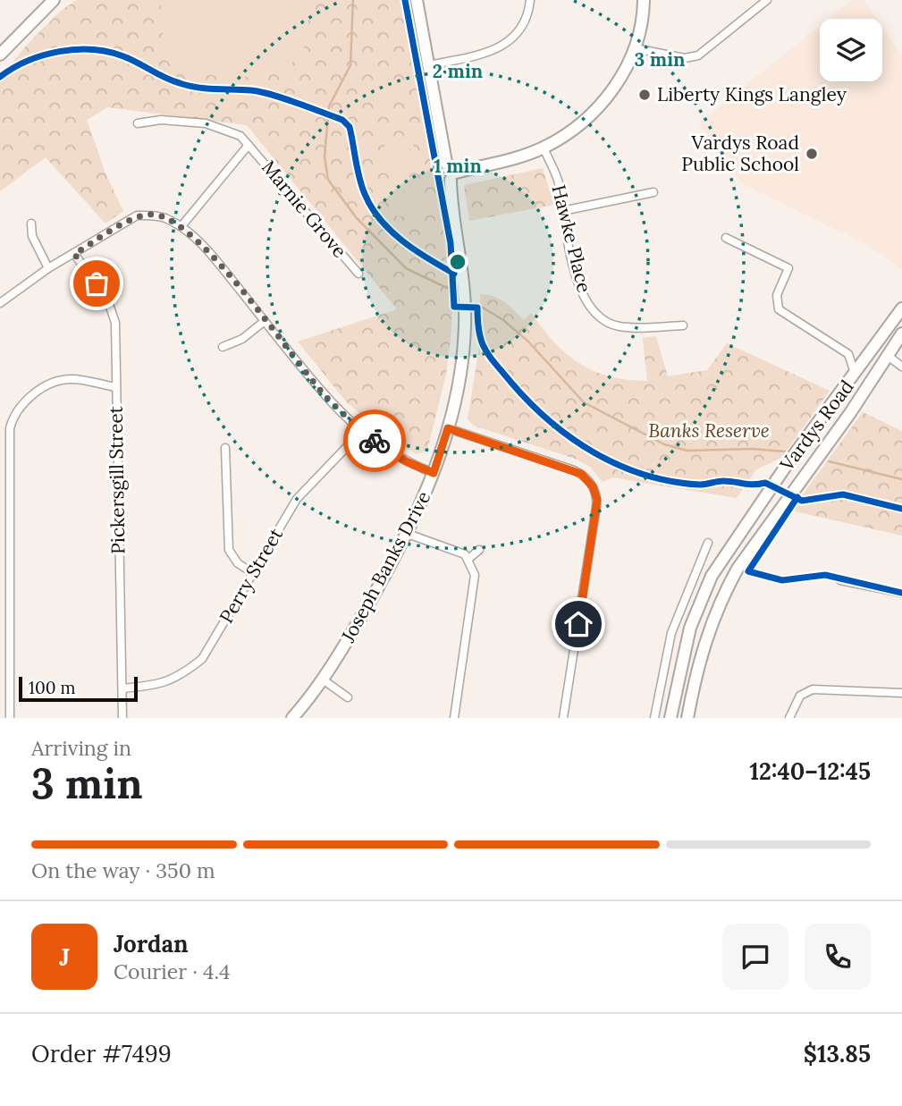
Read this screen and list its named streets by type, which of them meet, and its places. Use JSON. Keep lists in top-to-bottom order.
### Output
{
  "streets": {
    "street": [
      "Marnie Grove",
      "Hawke Place",
      "Vardys Road",
      "Pickersgill Street",
      "Joseph Banks Drive",
      "Perry Street"
    ]
  },
  "crossings": [
    ["Pickersgill Street", "Perry Street"]
  ],
  "parks": ["Banks Reserve"],
  "places": ["Liberty Kings Langley", "Vardys Road Public School"],
  "scale_bar": "100 m",
  "page": {
    "scale": "100 m",
    "heading": ["3 min", "Arriving in", "12:40–12:45"],
    "panel": [
      "Jordan",
      "Courier · 4.4",
      "Order #7499",
      "$13.85"
    ],
    "bar": "On the way · 350 m",
    "round": "J"
  },
  "rings": ["3 min", "2 min", "1 min"]
}
